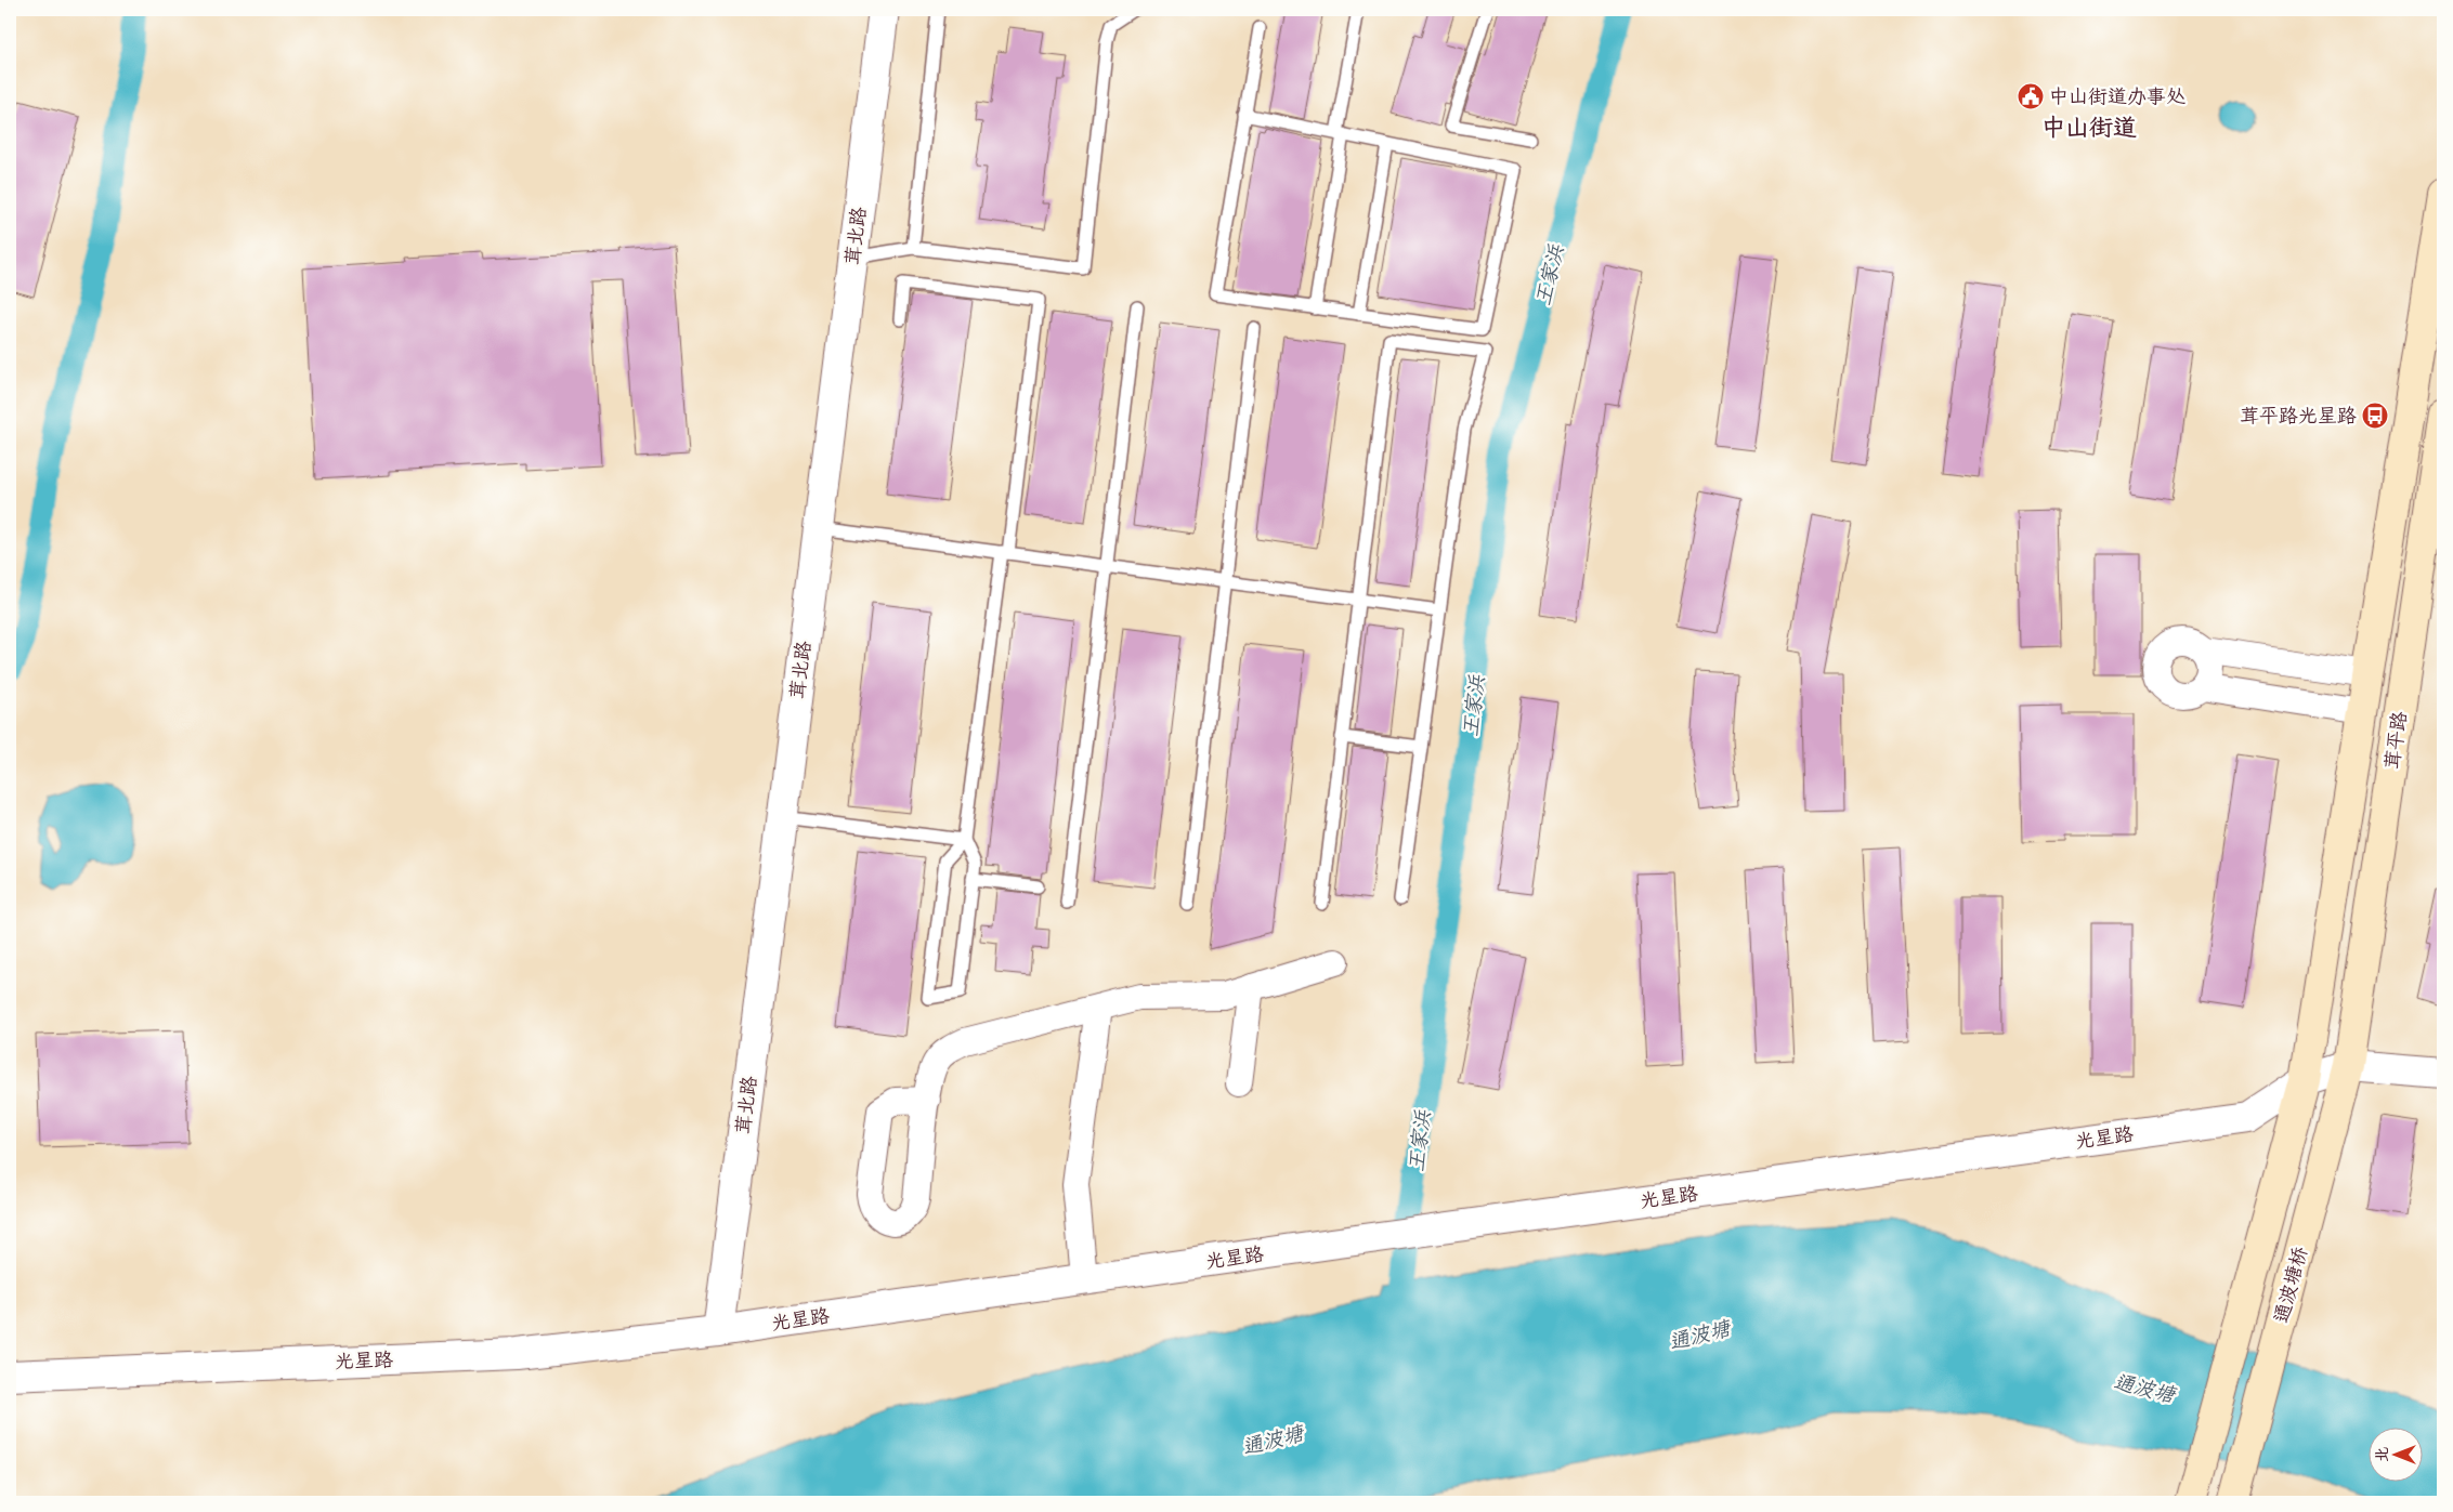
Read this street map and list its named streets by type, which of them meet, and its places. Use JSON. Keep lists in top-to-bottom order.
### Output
{
  "streets": {
    "main road": ["茸平路", "通波塘桥"],
    "street": ["茸北路", "光星路"]
  },
  "crossings": [
    ["茸北路", "光星路"],
    ["茸平路", "光星路"],
    ["茸平路", "通波塘桥"],
    ["光星路", "通波塘桥"]
  ],
  "districts": ["中山街道"],
  "water": ["王家浜", "通波塘"],
  "places": {
    "public building": ["中山街道办事处"],
    "bus stop": ["茸平路光星路"]
  },
  "north": "left"
}
